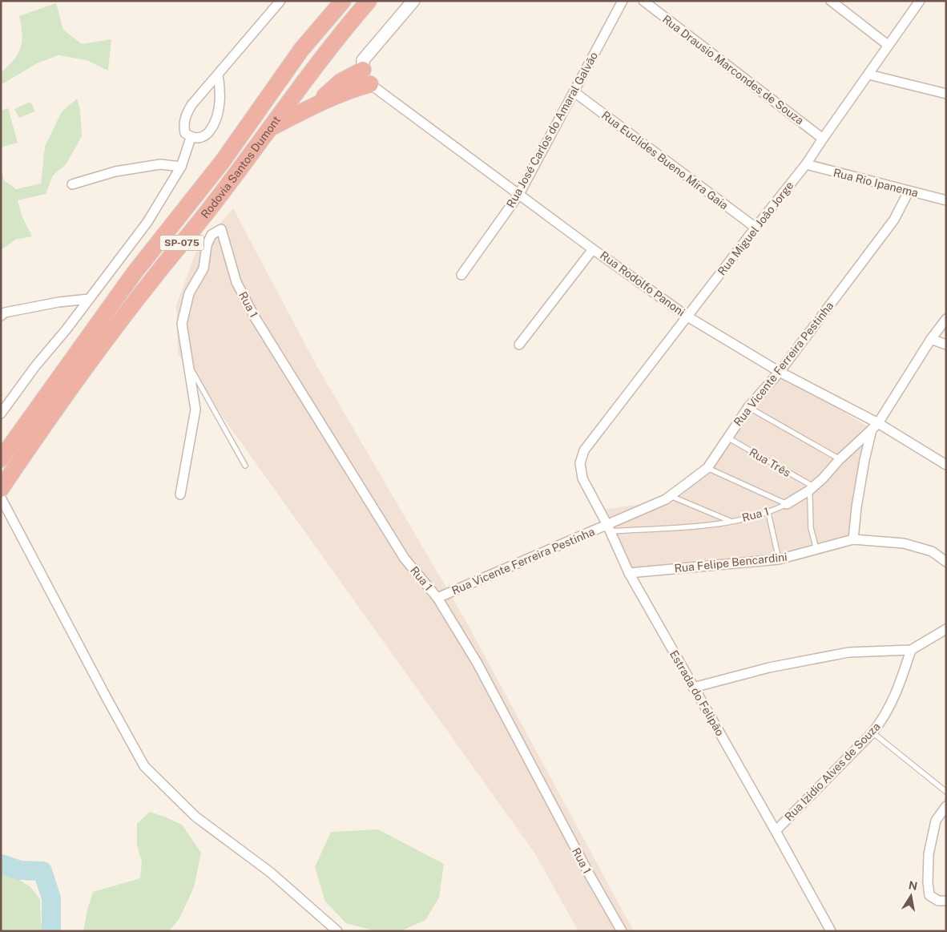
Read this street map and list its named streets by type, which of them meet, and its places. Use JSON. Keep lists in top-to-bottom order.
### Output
{
  "streets": {
    "highway": ["Rodovia Santos Dumont", "SP-075"],
    "street": [
      "Rua Drausio Marcondes de Souza",
      "Rua José Carlos do Amaral Galvão",
      "Rua Euclides Bueno Mira Gaia",
      "Rua Rio Ipanema",
      "Rua Miguel João Jorge",
      "Rua Rodolfo Panoni",
      "Rua 1",
      "Rua Vicente Ferreira Pestinha",
      "Rua Felipe Bencardini",
      "Estrada do Felipão",
      "Rua Izídio Alves de Souza"
    ],
    "lane": ["Rua Três"]
  },
  "crossings": [
    ["Rua Drausio Marcondes de Souza", "Rua Miguel João Jorge"],
    ["Rua José Carlos do Amaral Galvão", "Rua Euclides Bueno Mira Gaia"],
    ["Rua José Carlos do Amaral Galvão", "Rua Rodolfo Panoni"],
    ["Rua Euclides Bueno Mira Gaia", "Rua Miguel João Jorge"],
    ["Rua Rio Ipanema", "Rua Miguel João Jorge"],
    ["Rua Rio Ipanema", "Rua Vicente Ferreira Pestinha"],
    ["Rua Miguel João Jorge", "Rua Rodolfo Panoni"],
    ["Rua Miguel João Jorge", "Estrada do Felipão"],
    ["Rua Rodolfo Panoni", "Rua 1"],
    ["Rua Rodolfo Panoni", "Rua Vicente Ferreira Pestinha"],
    ["Rua 1", "Rua Vicente Ferreira Pestinha"],
    ["Rua 1", "Rua Três"],
    ["Rua 1", "Estrada do Felipão"],
    ["Rua Vicente Ferreira Pestinha", "Rua Três"],
    ["Rua Vicente Ferreira Pestinha", "Estrada do Felipão"],
    ["Rua Felipe Bencardini", "Estrada do Felipão"],
    ["Estrada do Felipão", "Rua Izídio Alves de Souza"]
  ],
  "north": "top"
}
